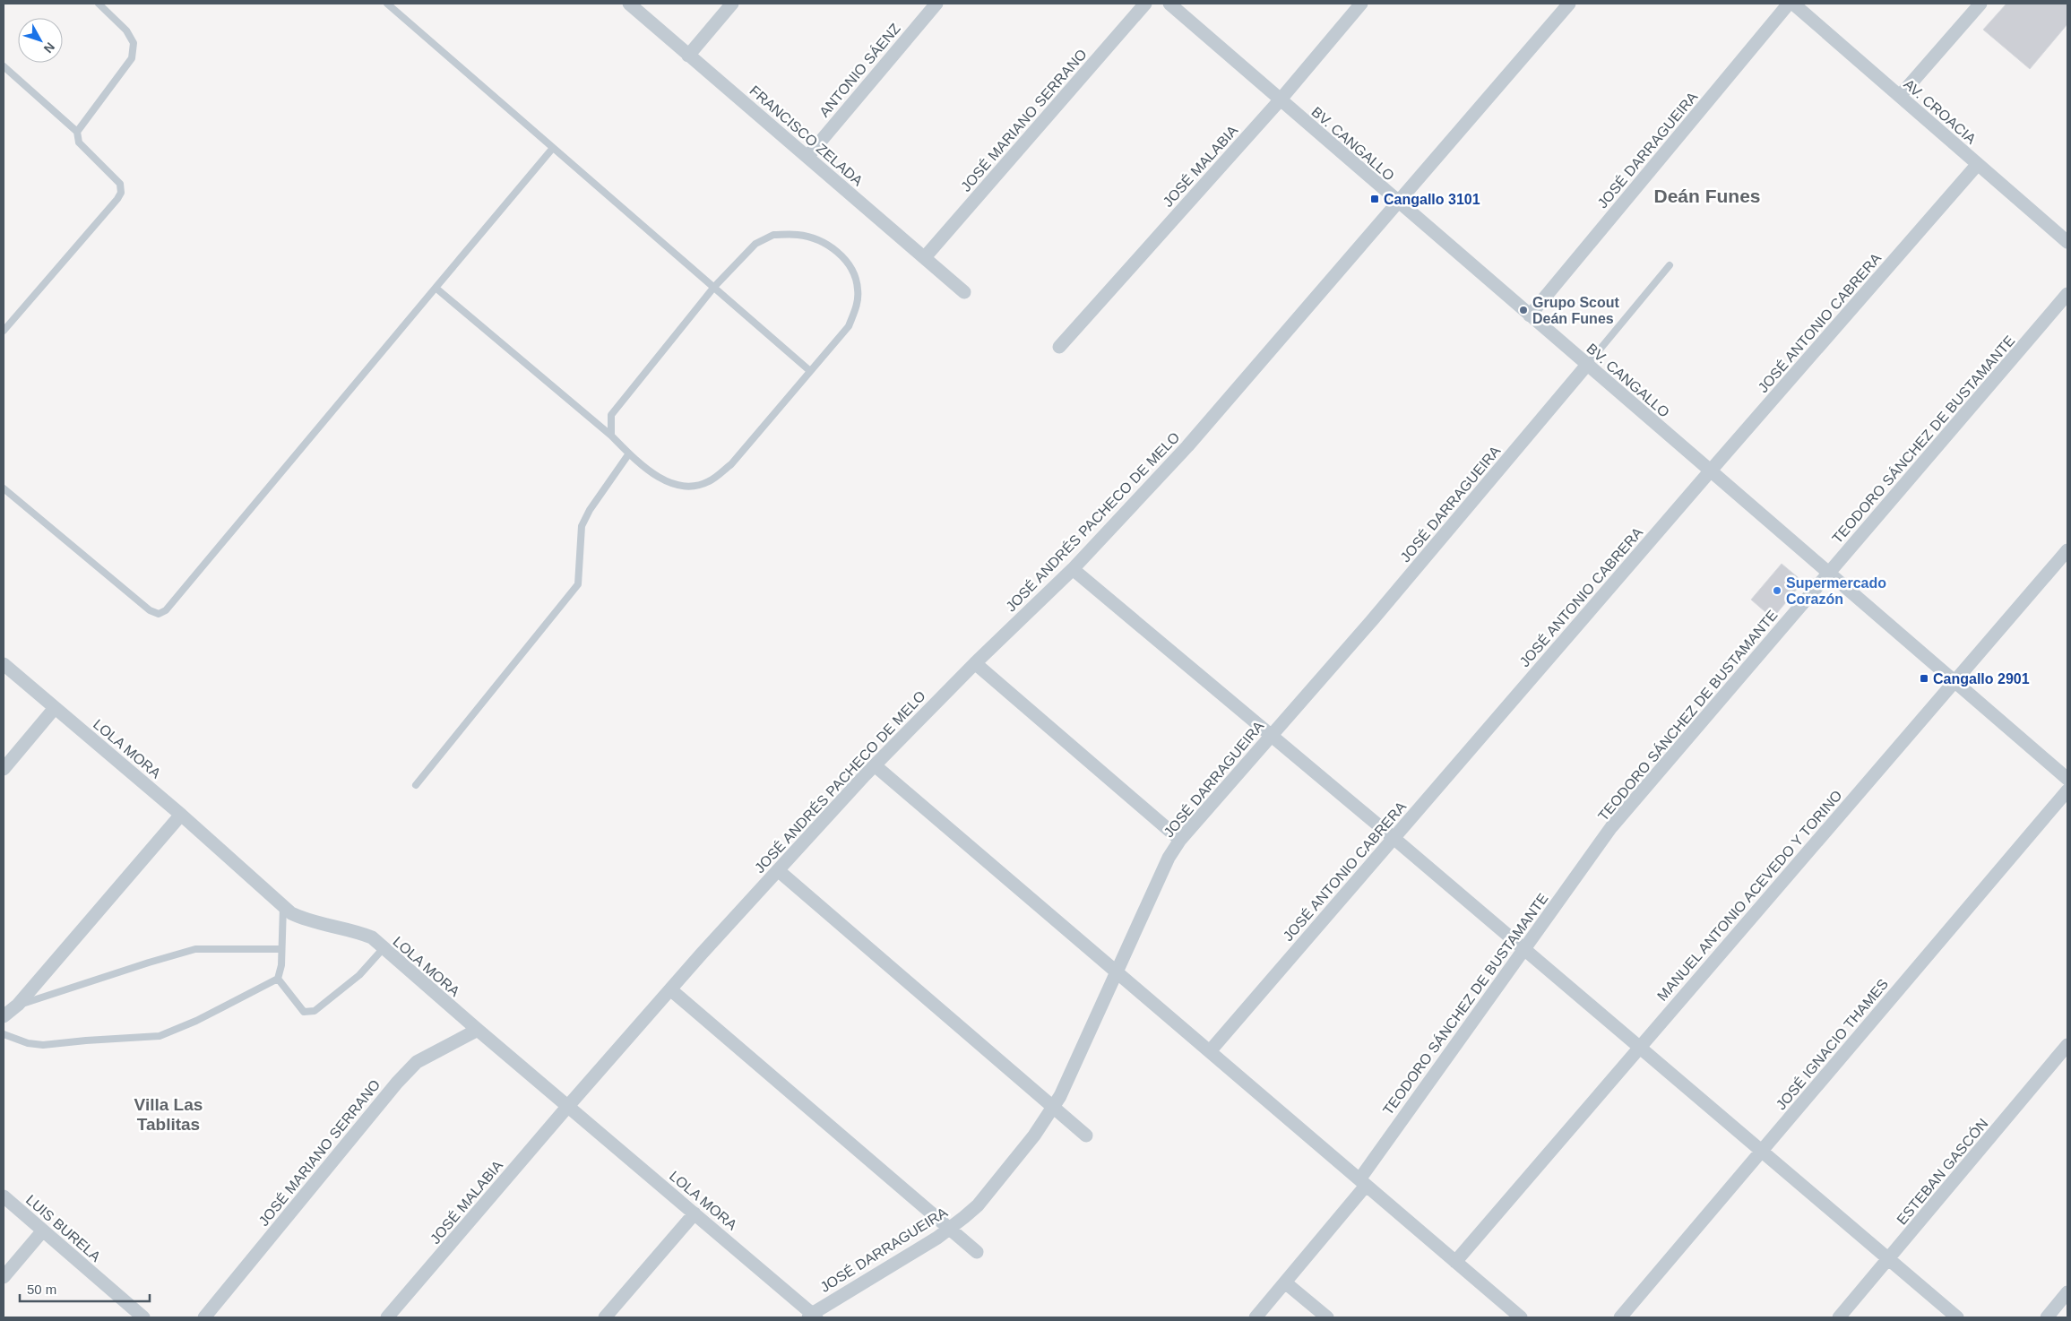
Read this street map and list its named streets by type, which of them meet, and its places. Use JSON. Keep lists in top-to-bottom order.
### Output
{
  "streets": {
    "street": [
      "ANTONIO SÁENZ",
      "AV. CROACIA",
      "JOSÉ MARIANO SERRANO",
      "FRANCISCO ZELADA",
      "BV. CANGALLO",
      "JOSÉ DARRAGUEIRA",
      "JOSÉ MALABIA",
      "JOSÉ ANTONIO CABRERA",
      "TEODORO SÁNCHEZ DE BUSTAMANTE",
      "JOSÉ ANDRÉS PACHECO DE MELO",
      "LOLA MORA",
      "MANUEL ANTONIO ACEVEDO Y TORINO",
      "JOSÉ IGNACIO THAMES",
      "ESTEBAN GASCÓN",
      "LUIS BURELA"
    ]
  },
  "crossings": [
    ["ANTONIO SÁENZ", "FRANCISCO ZELADA"],
    ["AV. CROACIA", "JOSÉ ANTONIO CABRERA"],
    ["JOSÉ MARIANO SERRANO", "FRANCISCO ZELADA"],
    ["JOSÉ MARIANO SERRANO", "LOLA MORA"],
    ["BV. CANGALLO", "JOSÉ DARRAGUEIRA"],
    ["BV. CANGALLO", "JOSÉ MALABIA"],
    ["BV. CANGALLO", "JOSÉ ANTONIO CABRERA"],
    ["BV. CANGALLO", "TEODORO SÁNCHEZ DE BUSTAMANTE"],
    ["BV. CANGALLO", "JOSÉ ANDRÉS PACHECO DE MELO"],
    ["BV. CANGALLO", "MANUEL ANTONIO ACEVEDO Y TORINO"],
    ["JOSÉ DARRAGUEIRA", "LOLA MORA"],
    ["JOSÉ MALABIA", "JOSÉ ANDRÉS PACHECO DE MELO"],
    ["JOSÉ MALABIA", "LOLA MORA"],
    ["JOSÉ ANDRÉS PACHECO DE MELO", "LOLA MORA"]
  ],
  "districts": ["Deán Funes", "Villa Las Tablitas"],
  "places": {
    "transit": ["Cangallo 3101", "Cangallo 2901"],
    "other": ["Grupo Scout Deán Funes", "Supermercado Corazón"]
  },
  "scale_bar": "50 m",
  "north": "bottom right"
}
